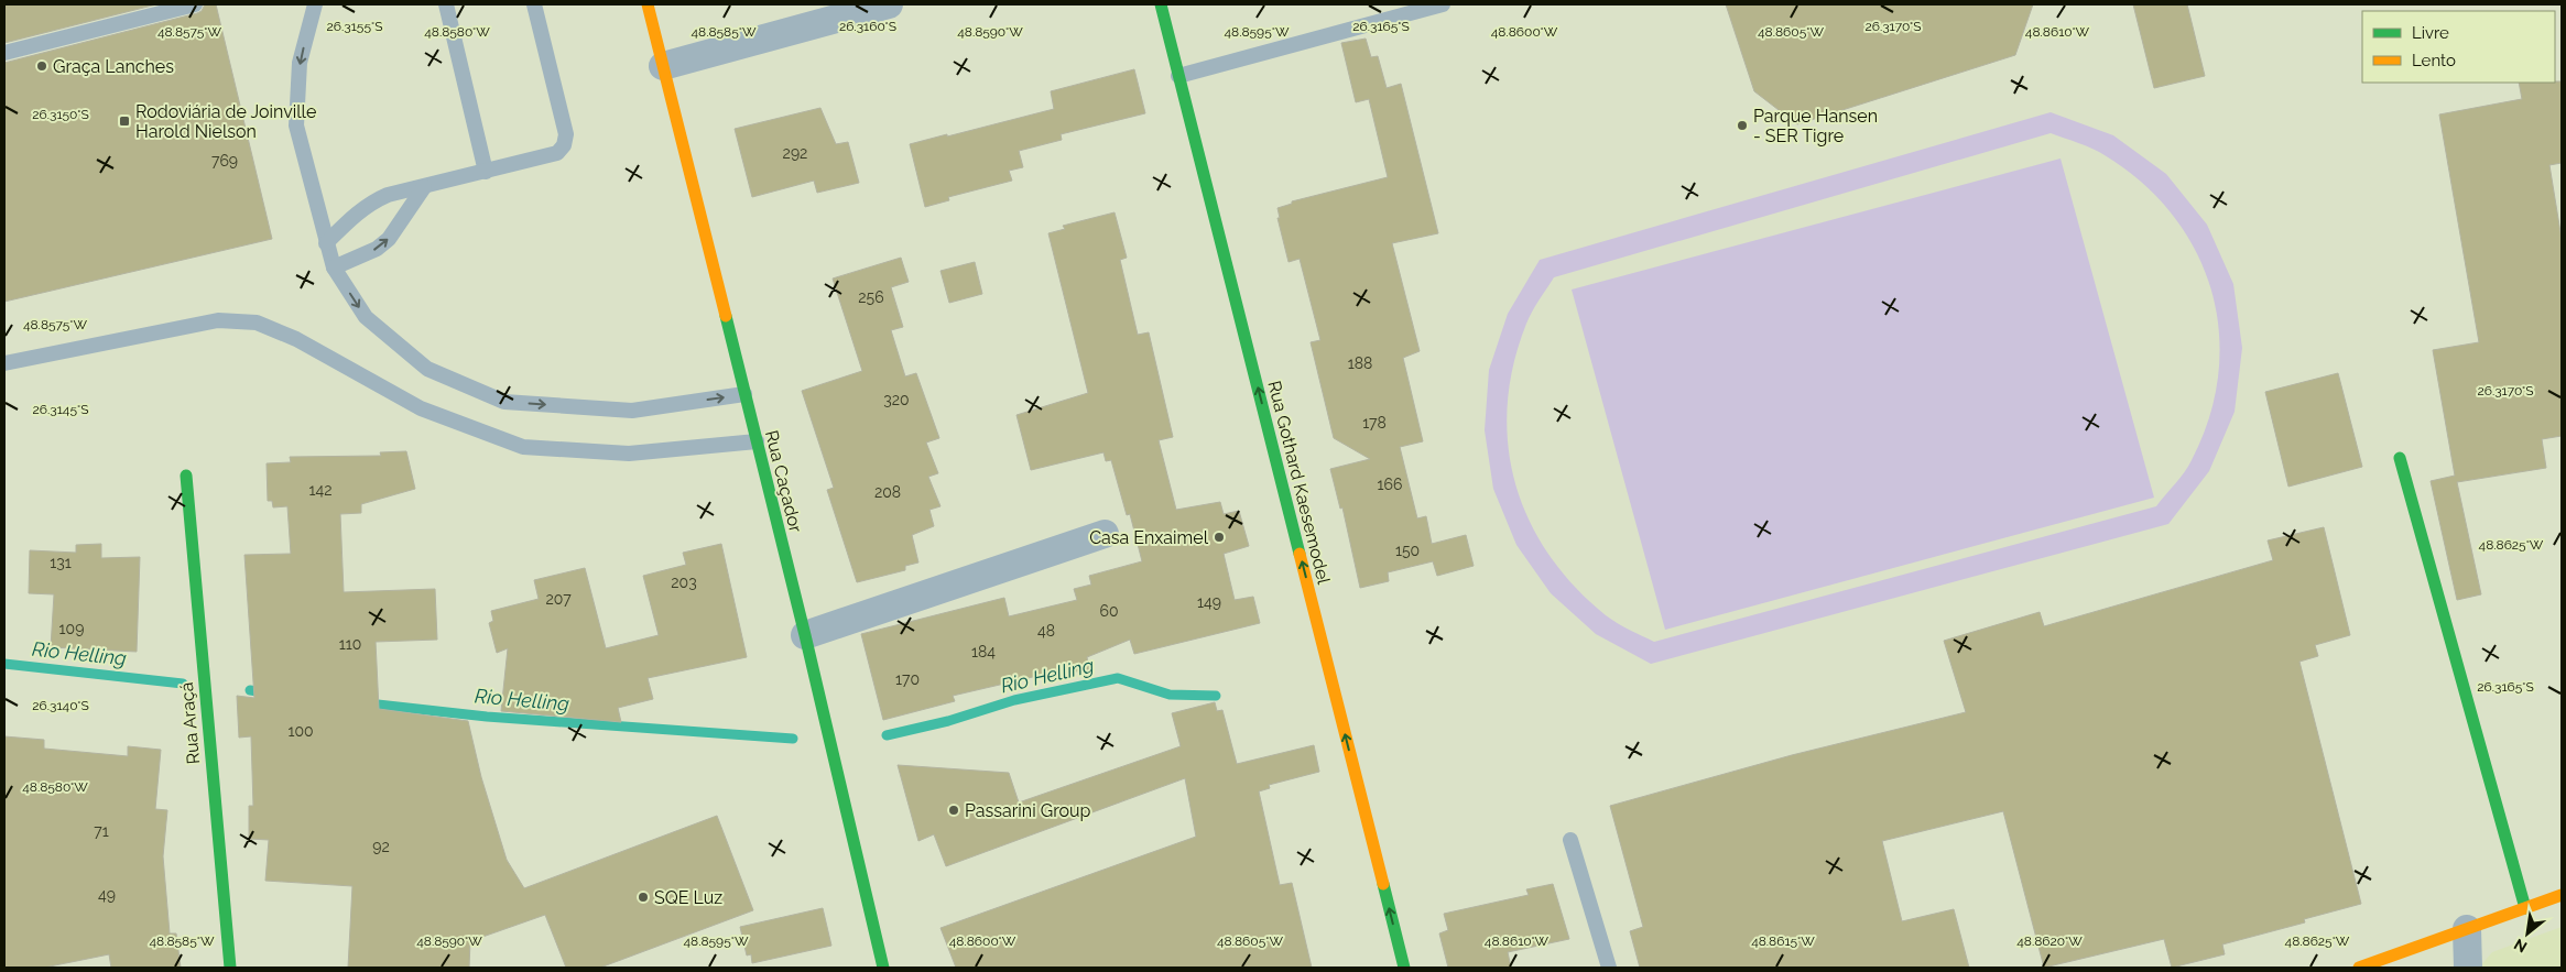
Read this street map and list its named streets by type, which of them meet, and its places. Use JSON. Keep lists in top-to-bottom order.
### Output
{
  "streets": {
    "street": ["Rua Caçador", "Rua Gothard Kaesemodel", "Rua Araçá"]
  },
  "one_way": ["Rua Gothard Kaesemodel"],
  "water": ["Rio Helling"],
  "places": {
    "other": [
      "Graça Lanches",
      "Parque Hansen - SER Tigre",
      "Casa Enxaimel",
      "Passarini Group",
      "SQE Luz"
    ],
    "transit": ["Rodoviária de Joinville Harold Nielson"]
  },
  "house_numbers": [
    "292",
    "769",
    "256",
    "188",
    "320",
    "178",
    "166",
    "142",
    "208",
    "150",
    "131",
    "203",
    "207",
    "149",
    "60",
    "109",
    "48",
    "110",
    "184",
    "170",
    "100",
    "71",
    "92",
    "49"
  ],
  "legend": ["Livre", "Lento"],
  "north": "bottom left",
  "coordinates": [
    "26.3155°S",
    "26.3160°S",
    "26.3165°S",
    "26.3170°S",
    "48.8575°W",
    "48.8580°W",
    "48.8585°W",
    "48.8590°W",
    "48.8595°W",
    "48.8600°W",
    "48.8605°W",
    "48.8610°W",
    "26.3150°S",
    "26.3145°S",
    "48.8625°W",
    "26.3140°S",
    "48.8615°W",
    "48.8620°W"
  ]
}
